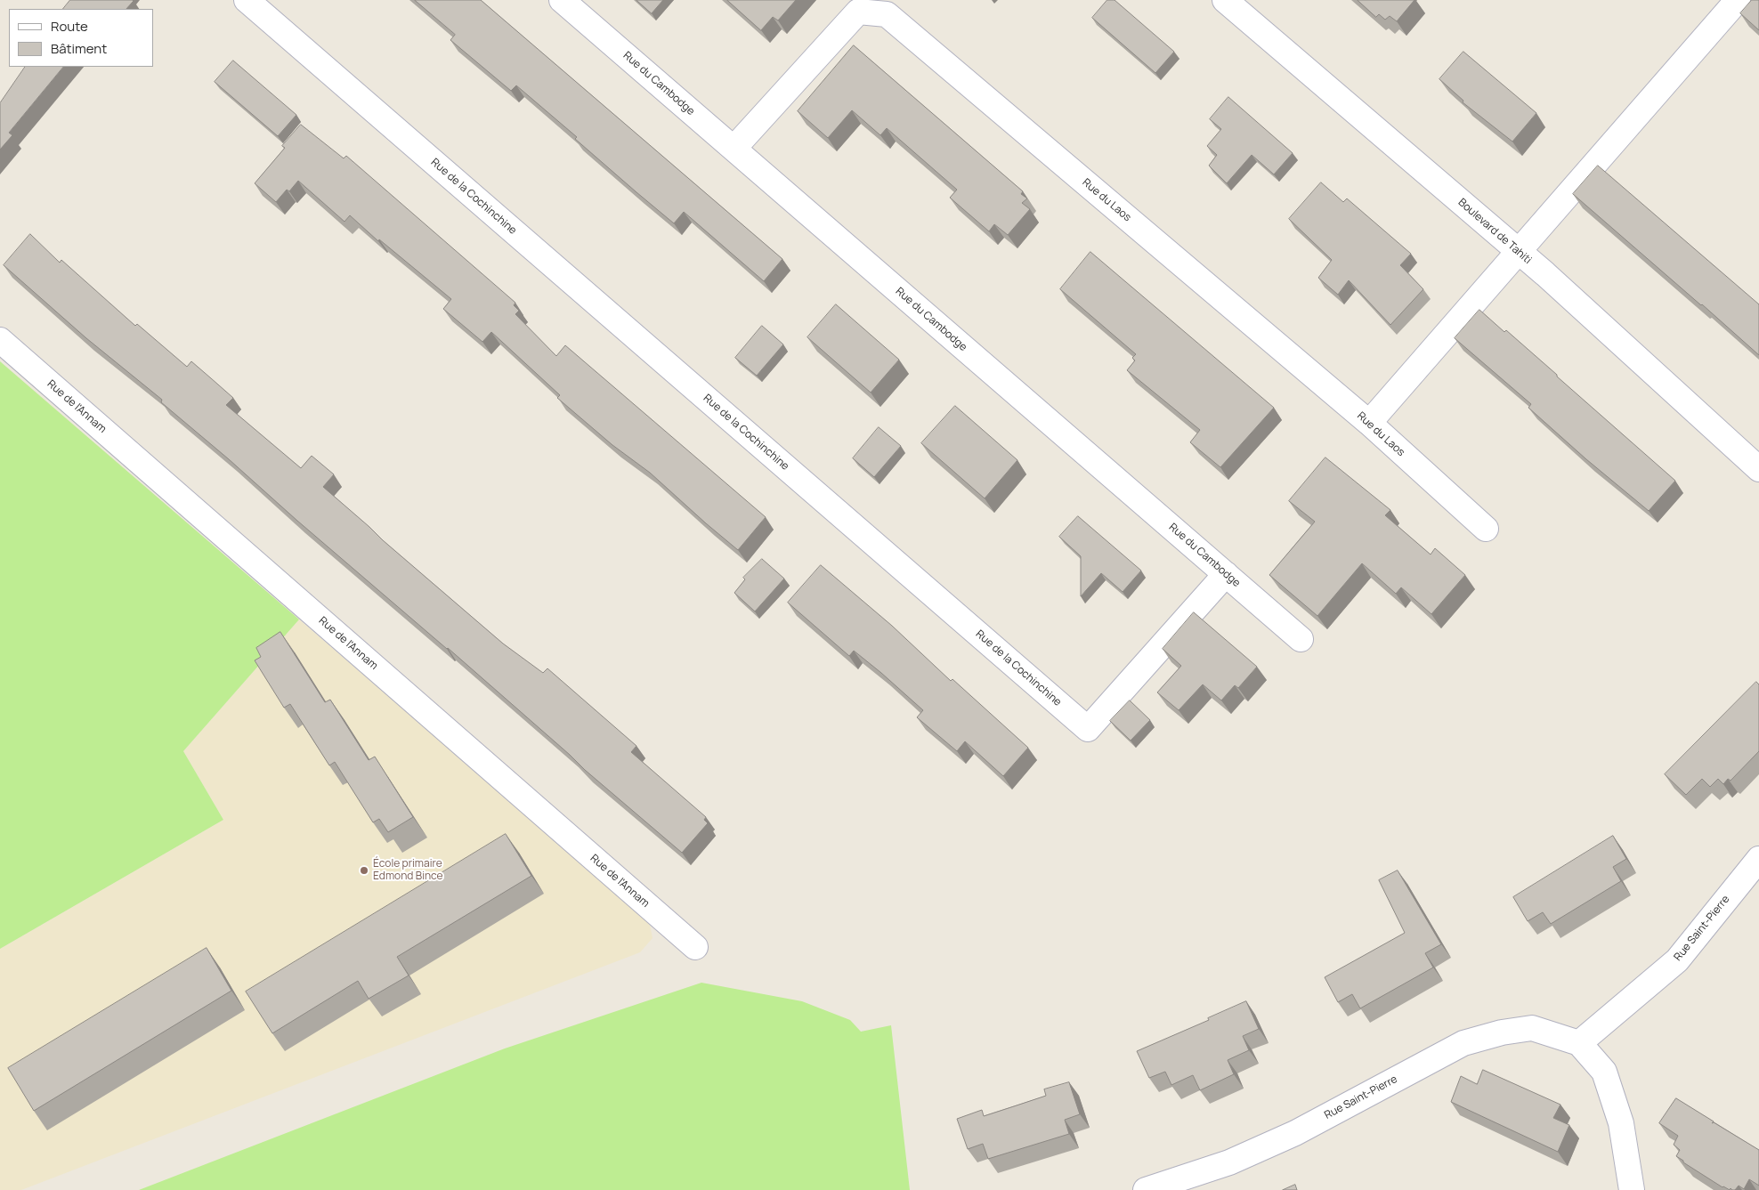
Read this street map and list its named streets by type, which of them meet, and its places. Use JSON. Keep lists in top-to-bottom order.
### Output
{
  "streets": {
    "street": [
      "Rue du Cambodge",
      "Rue de la Cochinchine",
      "Rue du Laos",
      "Boulevard de Tahiti",
      "Rue de l'Annam",
      "Rue Saint-Pierre"
    ]
  },
  "crossings": [
    ["Rue du Cambodge", "Rue de la Cochinchine"],
    ["Rue du Cambodge", "Rue du Laos"]
  ],
  "places": ["École primaire Edmond Bince"],
  "legend": ["Route", "Bâtiment"]
}
